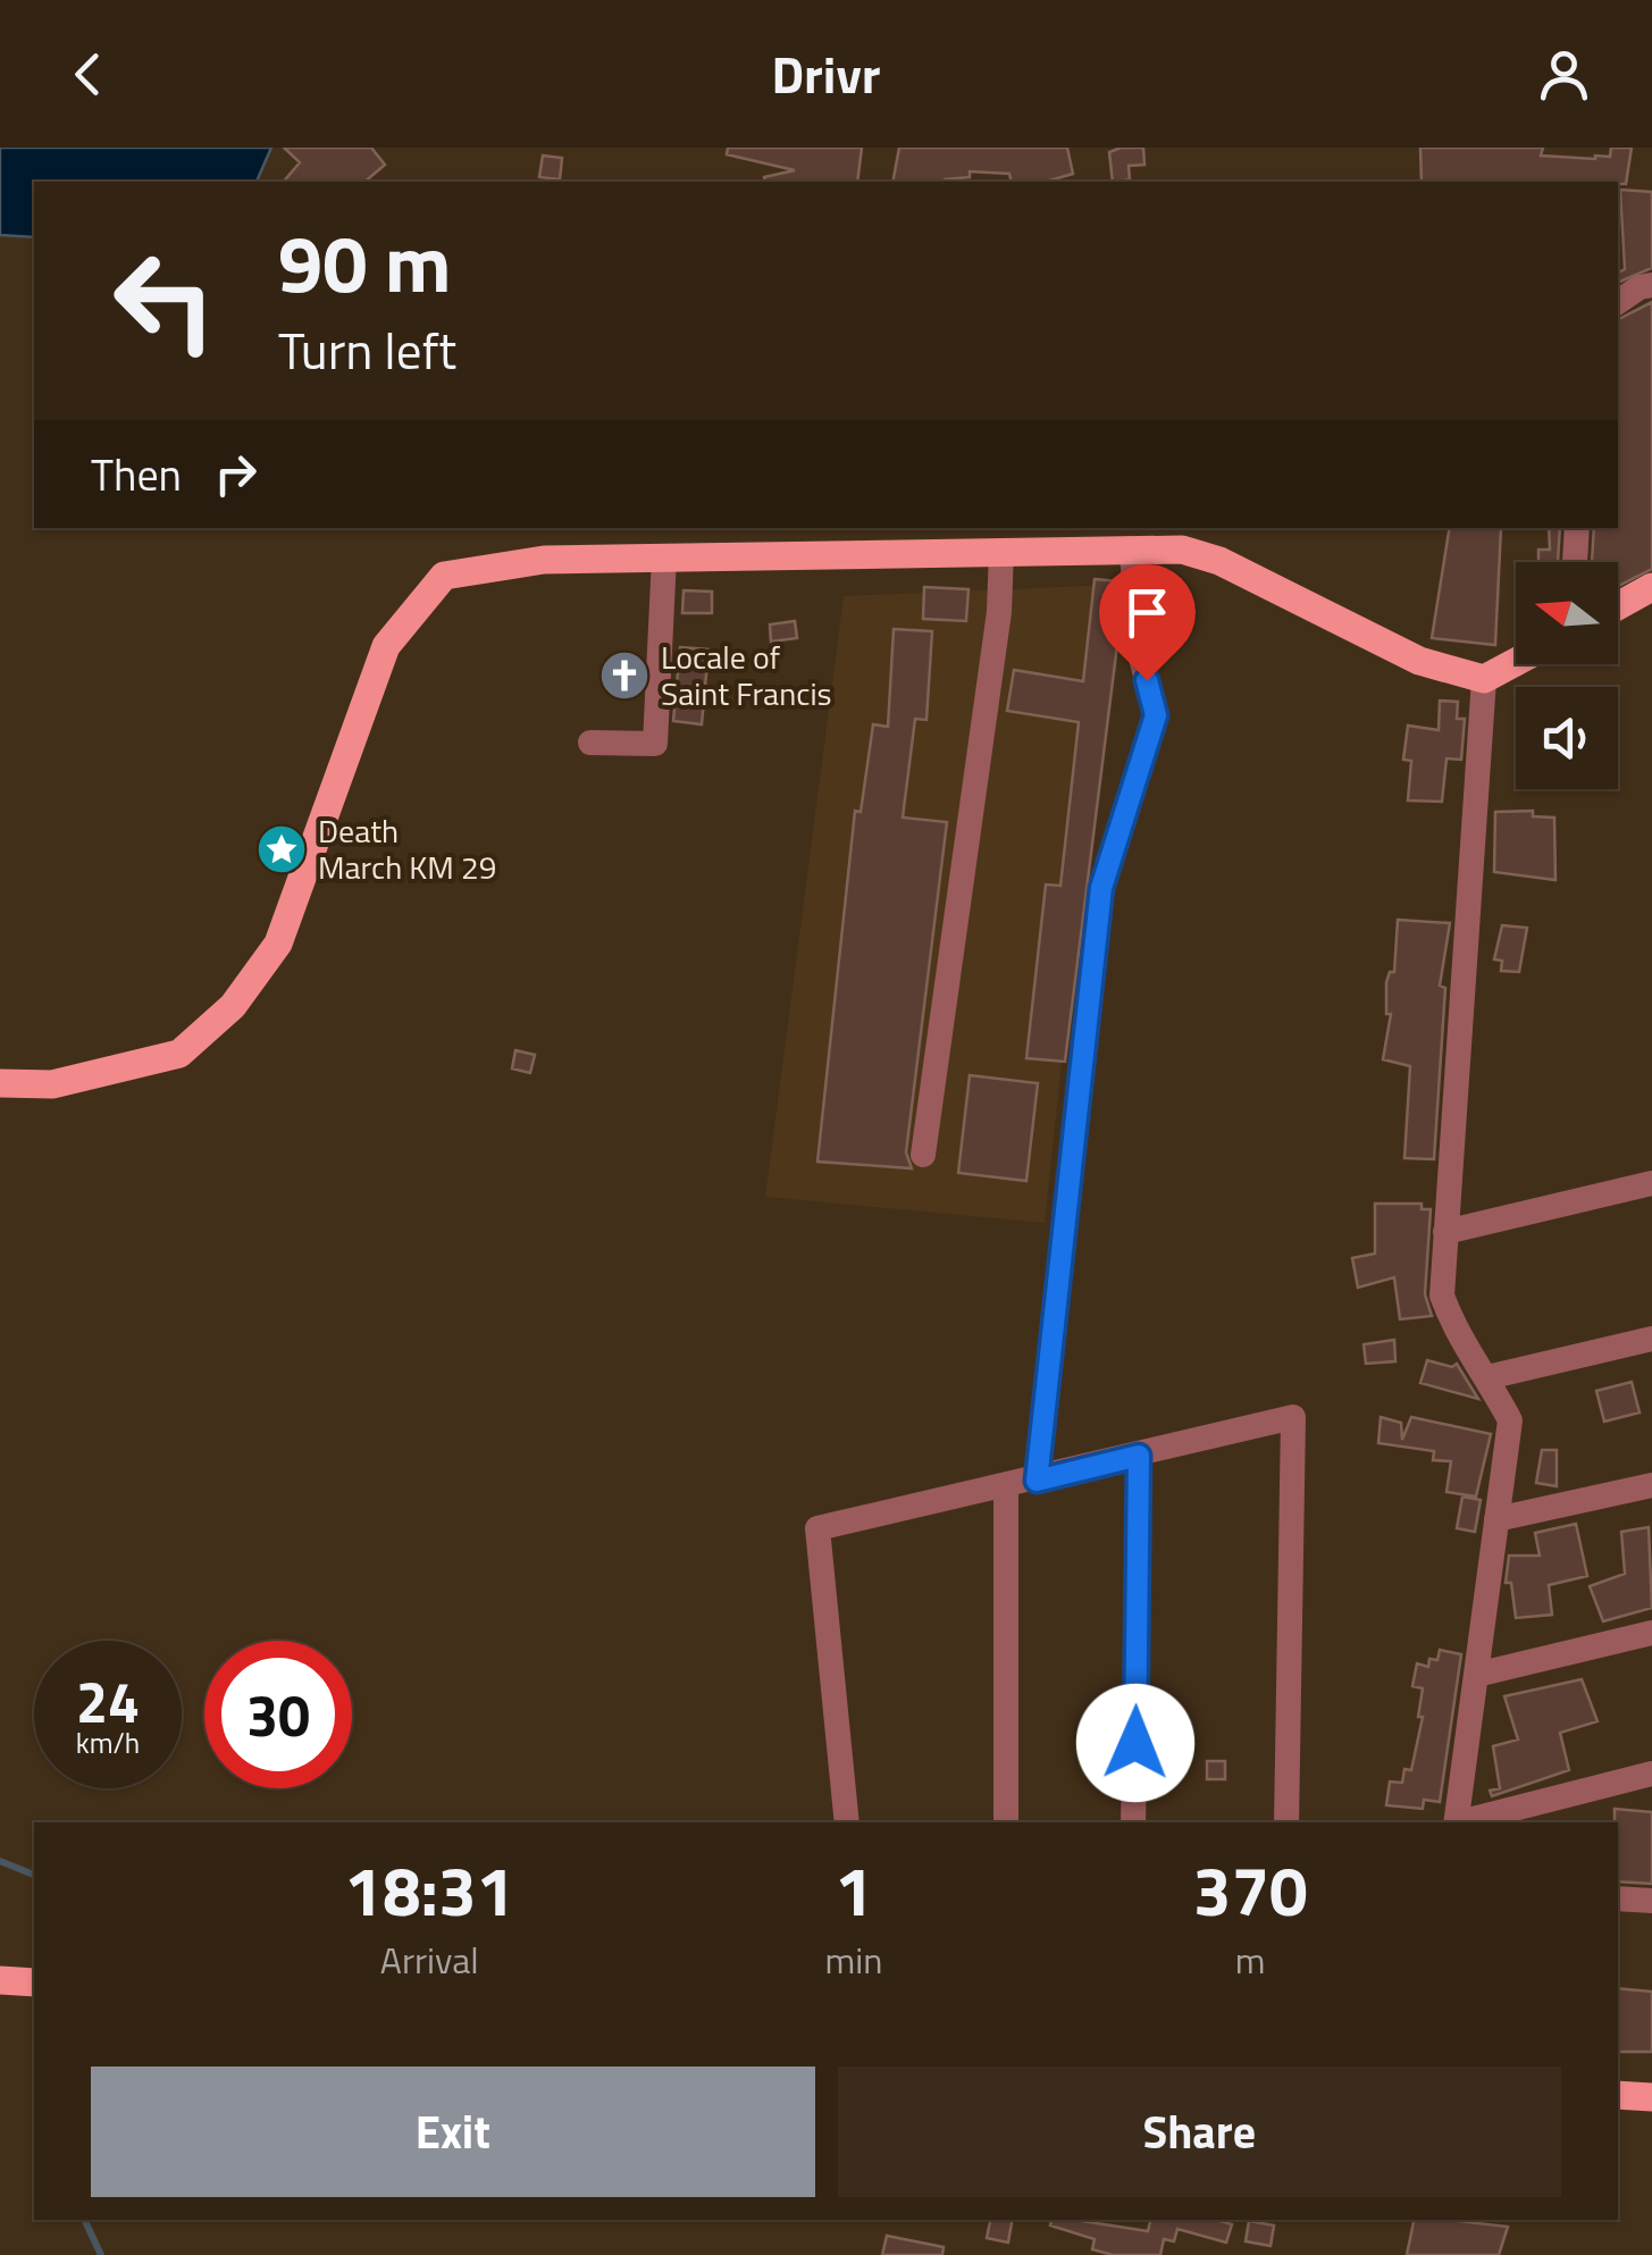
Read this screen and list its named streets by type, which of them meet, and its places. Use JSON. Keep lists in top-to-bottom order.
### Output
{
  "places": {
    "church": ["Locale of Saint Francis"],
    "place": ["Death March KM 29"]
  },
  "north": "left",
  "page": {
    "header": "Drivr",
    "turn": ["90 m", "Turn left"],
    "then": "Then",
    "speed": "24 km/h",
    "limit": "30",
    "eta": [
      "18:31",
      "Arrival",
      "1",
      "min",
      "370",
      "m"
    ],
    "buttons": ["Exit", "Share"]
  }
}
